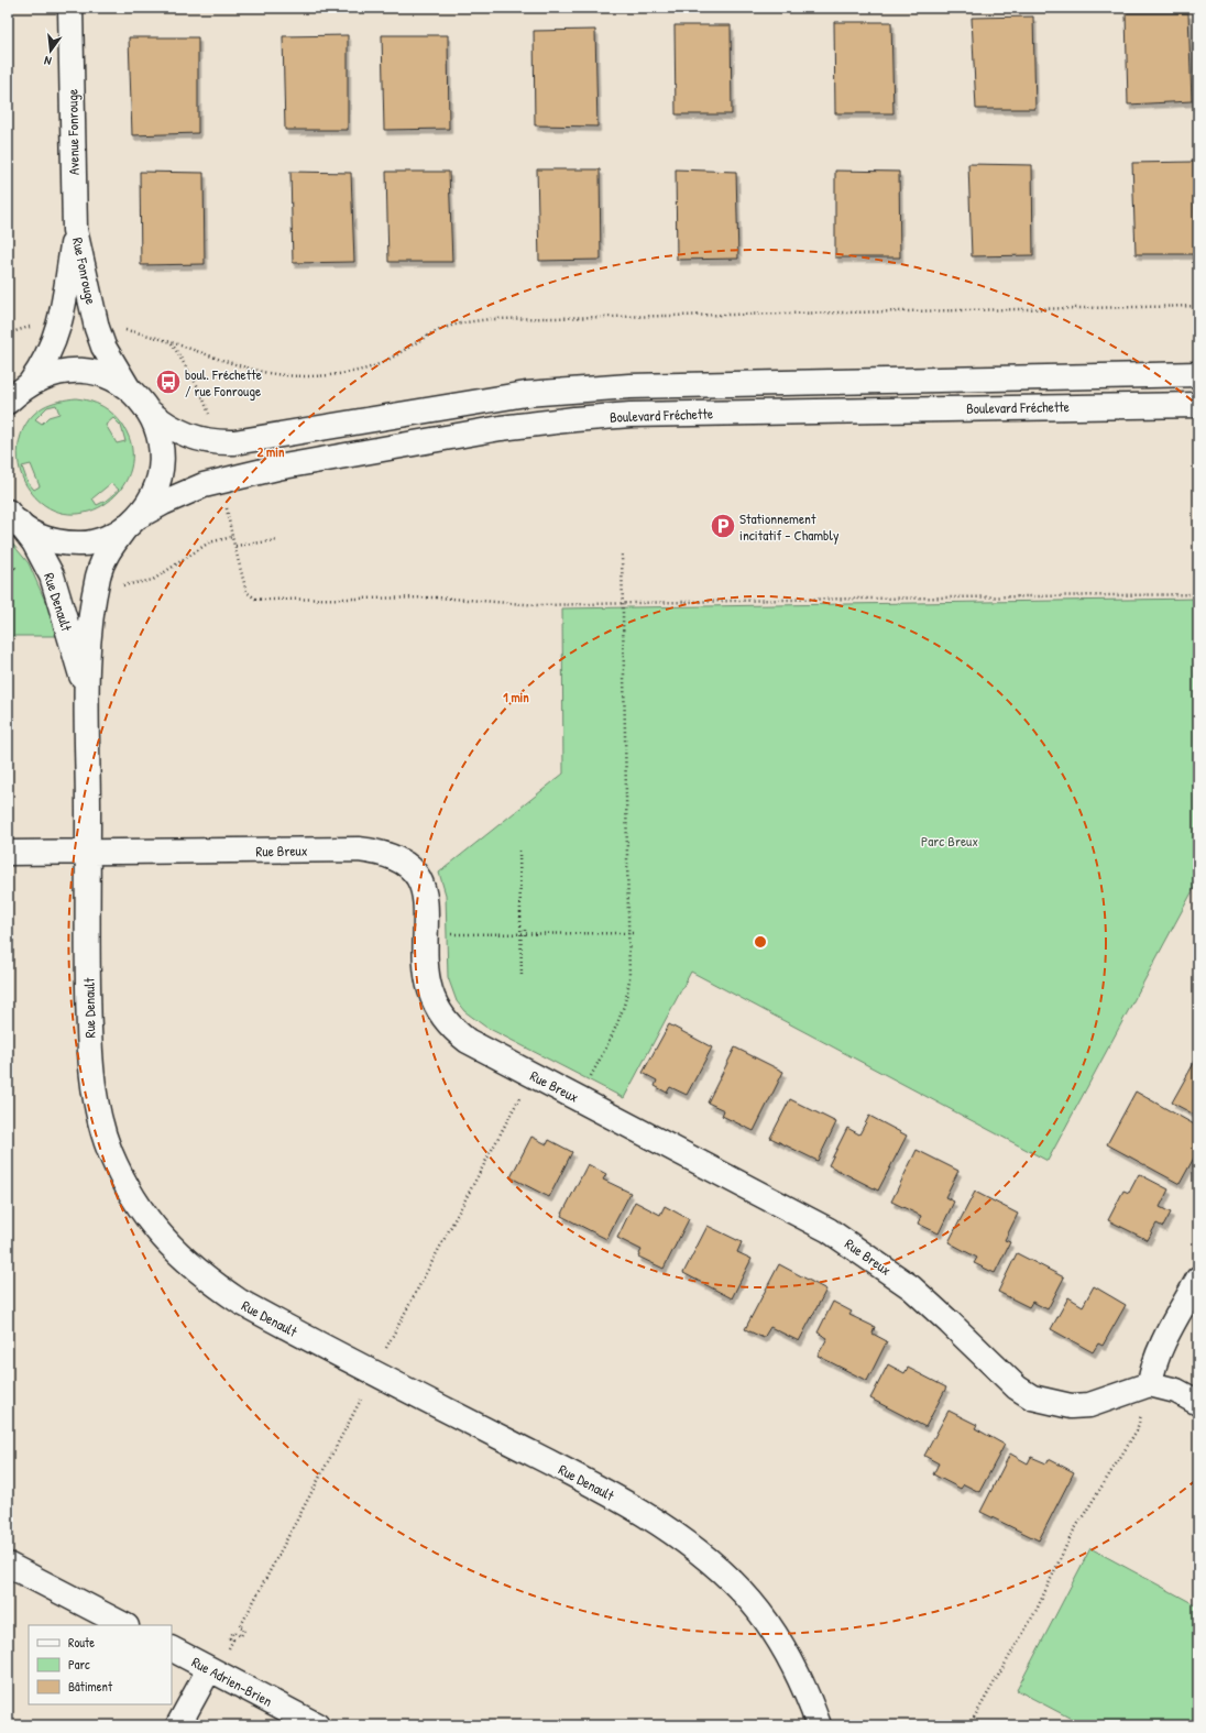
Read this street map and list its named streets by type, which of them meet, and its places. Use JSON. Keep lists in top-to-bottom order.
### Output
{
  "streets": {
    "street": [
      "Avenue Fonrouge",
      "Rue Fonrouge",
      "Boulevard Fréchette",
      "Rue Denault",
      "Rue Breux",
      "Rue Adrien-Brien"
    ]
  },
  "crossings": [
    ["Avenue Fonrouge", "Rue Fonrouge"],
    ["Boulevard Fréchette", "Rue Denault"],
    ["Rue Denault", "Rue Breux"]
  ],
  "parks": ["Parc Breux"],
  "places": {
    "bus stop": ["boul. Fréchette / rue Fonrouge"],
    "parking": ["Stationnement incitatif - Chambly"]
  },
  "legend": ["Route", "Parc", "Bâtiment"],
  "north": "bottom",
  "rings": ["2 min", "1 min"]
}
